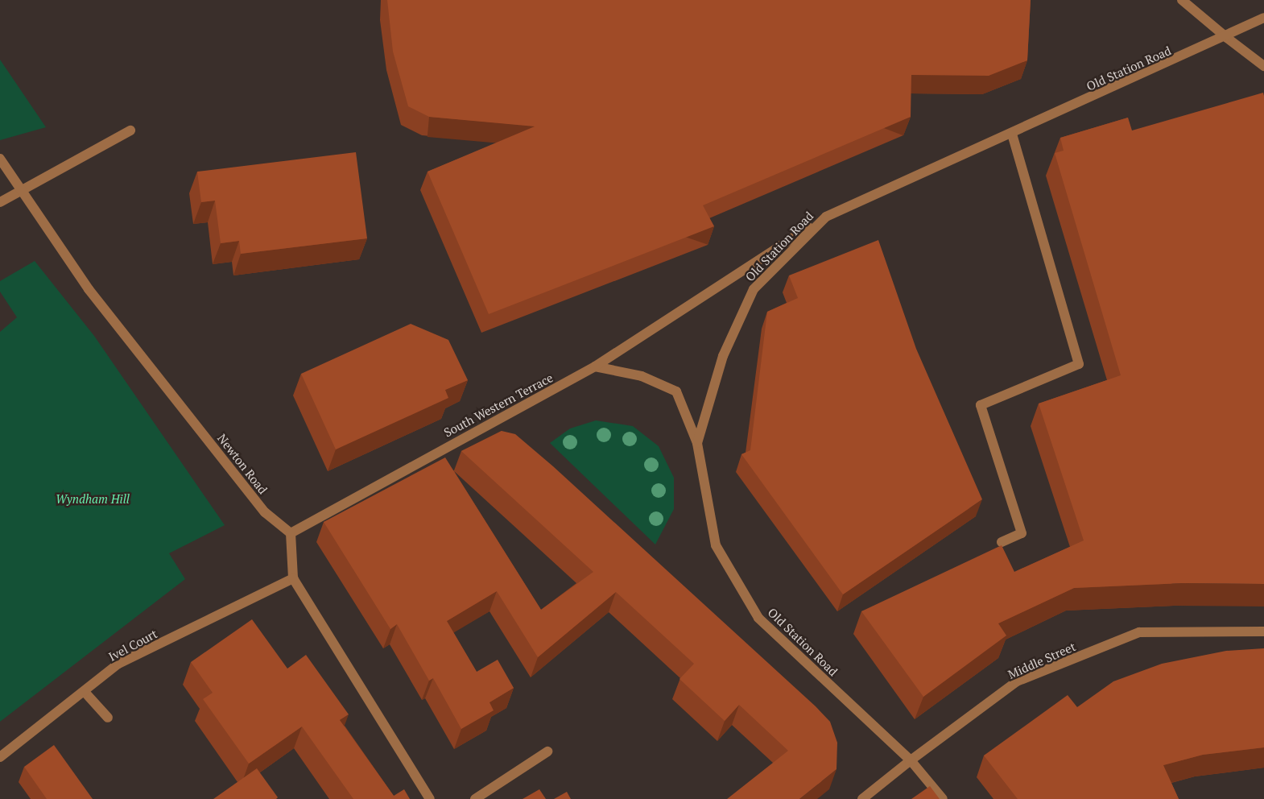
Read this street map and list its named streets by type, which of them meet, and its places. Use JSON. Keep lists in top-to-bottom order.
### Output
{
  "streets": {
    "street": [
      "Old Station Road",
      "South Western Terrace",
      "Newton Road",
      "Ivel Court",
      "Middle Street"
    ]
  },
  "crossings": [
    ["Old Station Road", "South Western Terrace"],
    ["Old Station Road", "Middle Street"],
    ["South Western Terrace", "Newton Road"]
  ],
  "parks": ["Wyndham Hill"]
}
